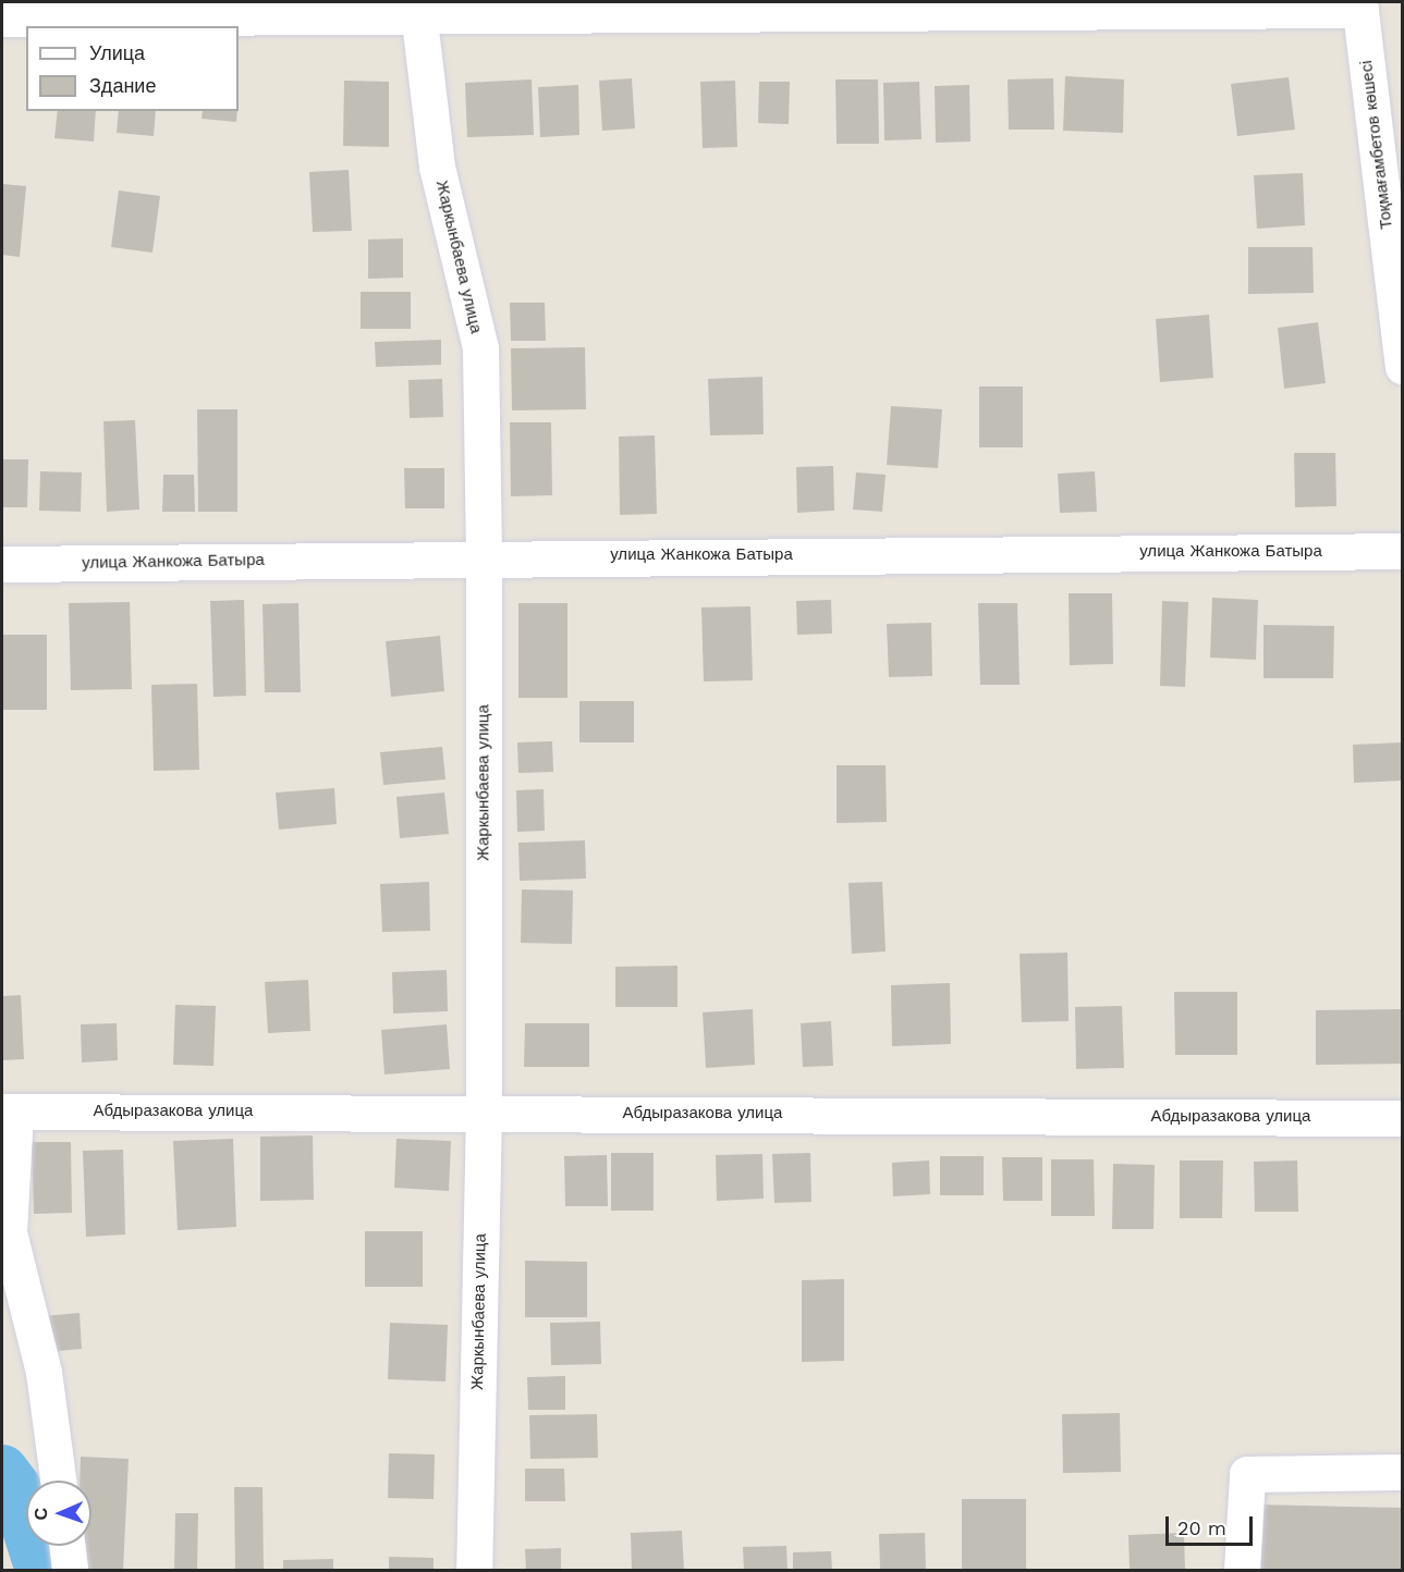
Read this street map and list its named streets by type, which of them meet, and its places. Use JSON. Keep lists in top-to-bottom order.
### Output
{
  "streets": {
    "street": [
      "Тоқмағамбетов көшесі",
      "Жаркынбаева улица",
      "улица Жанкожа Батыра",
      "Абдыразакова улица"
    ]
  },
  "crossings": [
    ["Жаркынбаева улица", "улица Жанкожа Батыра"],
    ["Жаркынбаева улица", "Абдыразакова улица"]
  ],
  "legend": ["Улица", "Здание"],
  "scale_bar": "20 m",
  "north": "left"
}
